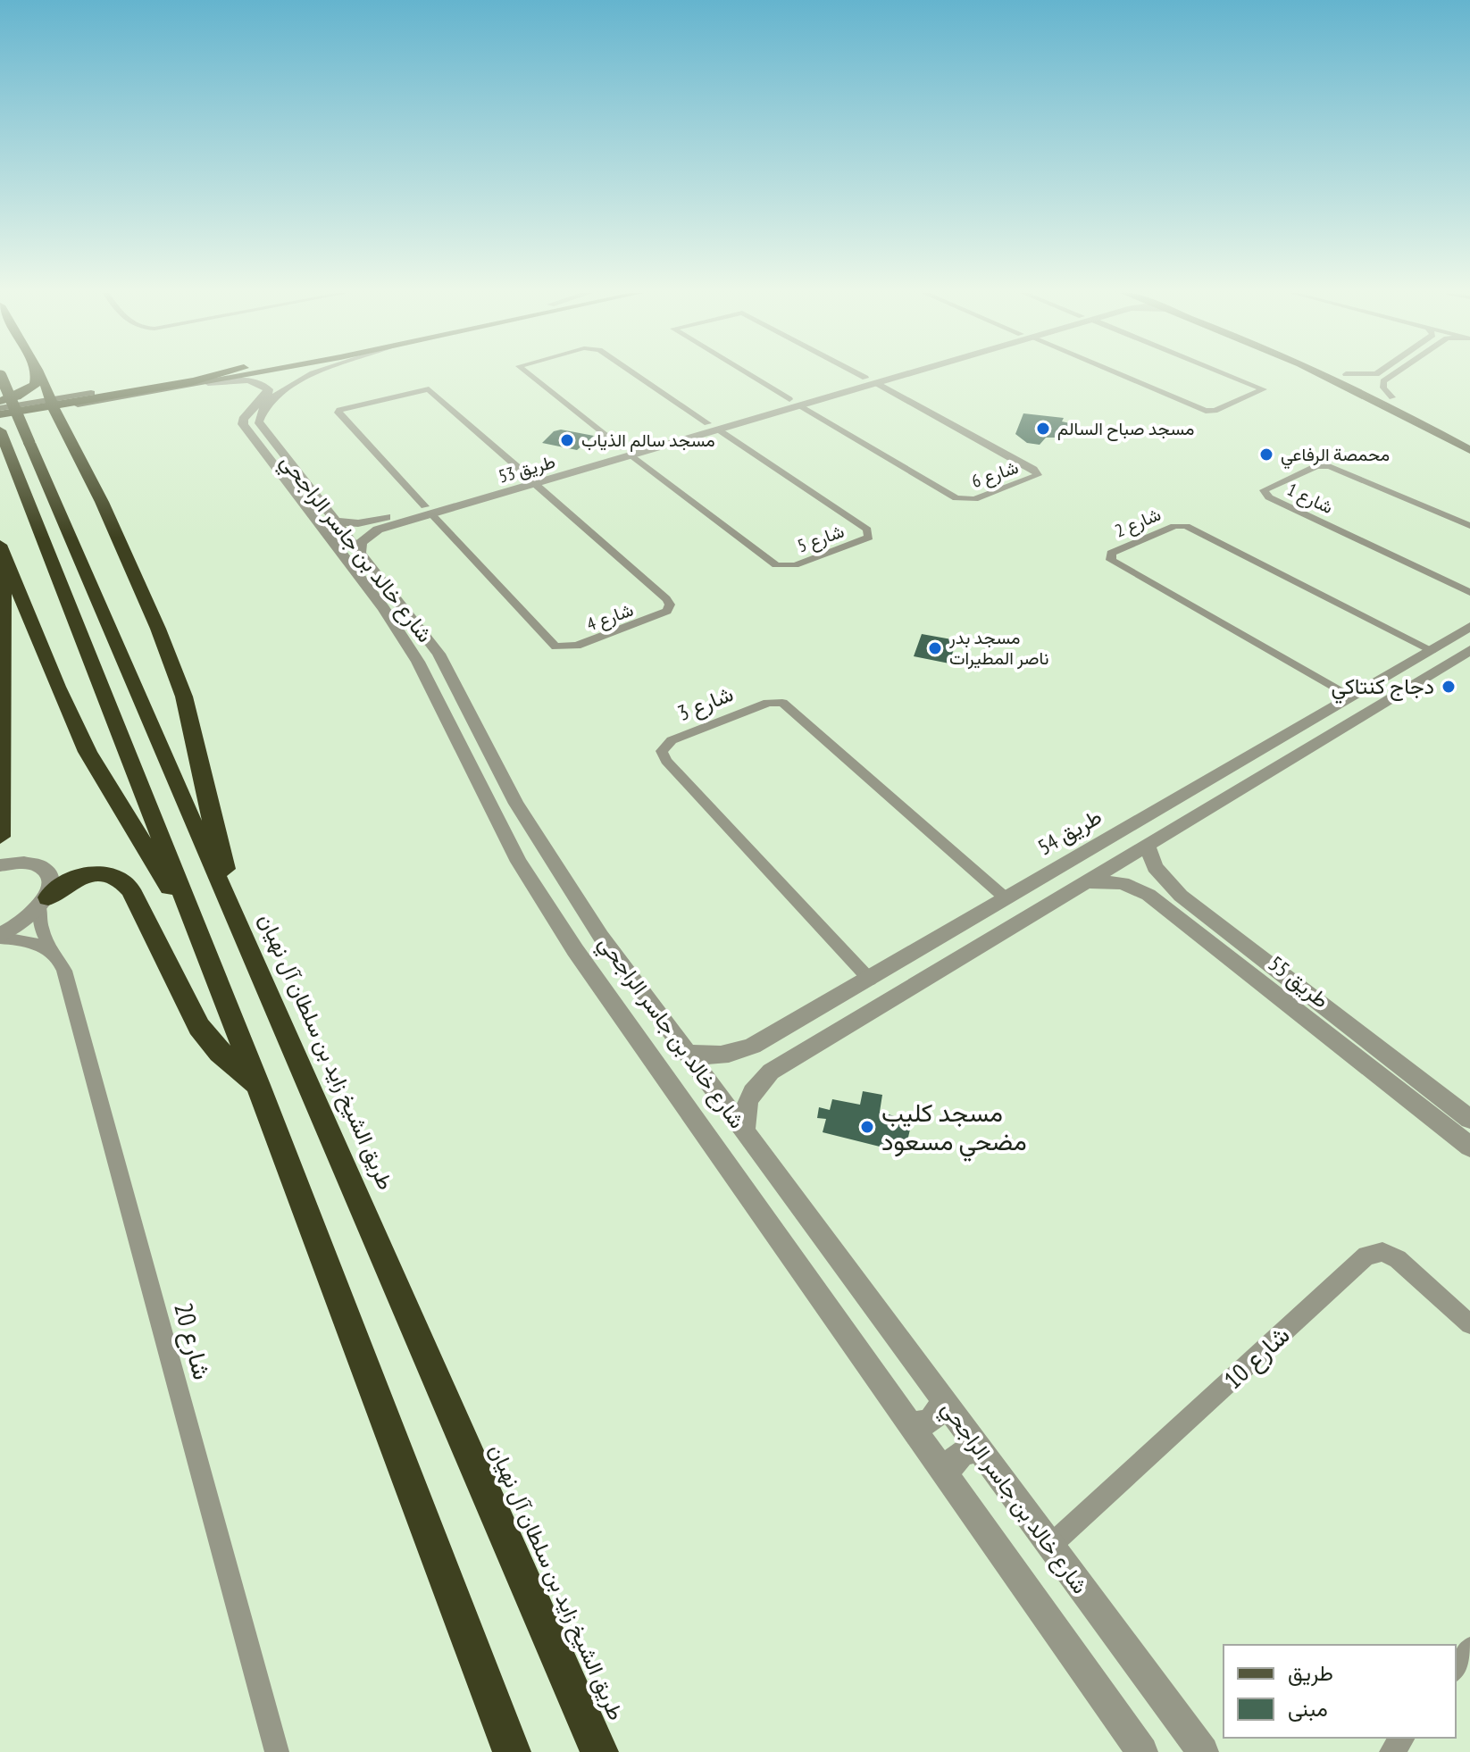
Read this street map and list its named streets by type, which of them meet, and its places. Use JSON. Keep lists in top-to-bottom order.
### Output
{
  "streets": {
    "highway": ["طريق الشيخ زايد بن سلطان آل نهيان"],
    "street": [
      "طريق 53",
      "شارع 6",
      "شارع 1",
      "شارع 2",
      "شارع 5",
      "شارع خالد بن جاسر الراجحي",
      "شارع 4",
      "شارع 3",
      "طريق 54",
      "طريق 55",
      "شارع 20",
      "شارع 10"
    ]
  },
  "crossings": [
    ["طريق 53", "شارع 6"],
    ["طريق 53", "شارع 5"],
    ["طريق 53", "شارع خالد بن جاسر الراجحي"],
    ["طريق 53", "شارع 4"],
    ["شارع 2", "طريق 54"],
    ["شارع خالد بن جاسر الراجحي", "طريق 54"],
    ["شارع خالد بن جاسر الراجحي", "شارع 10"],
    ["شارع 3", "طريق 54"]
  ],
  "places": [
    "مسجد صباح السالم",
    "مسجد سالم الذياب",
    "محمصة الرفاعي",
    "مسجد بدر ناصر المطيرات",
    "دجاج كنتاكي",
    "مسجد كليب مضحي مسعود"
  ],
  "legend": ["طريق", "مبنى"]
}
